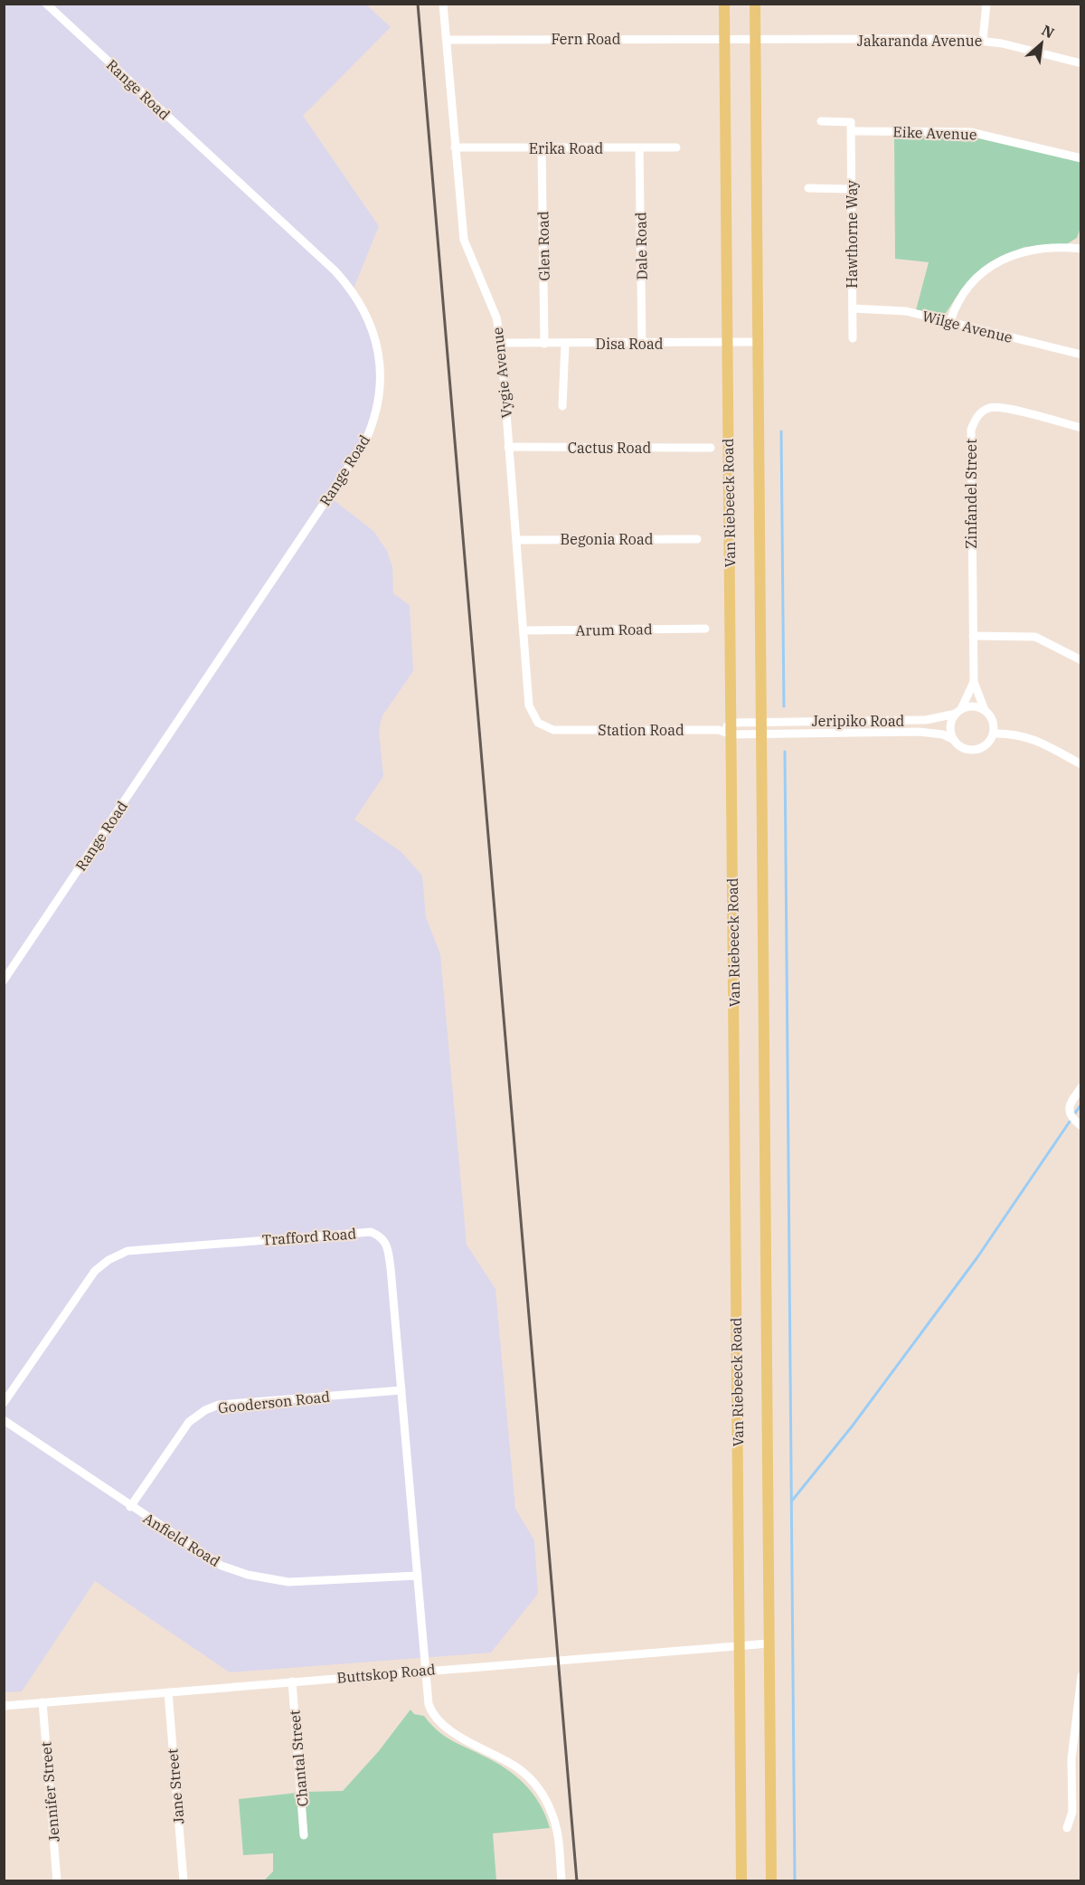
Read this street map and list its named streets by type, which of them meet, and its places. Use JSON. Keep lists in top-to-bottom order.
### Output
{
  "streets": {
    "main road": ["Van Riebeeck Road"],
    "street": [
      "Fern Road",
      "Jakaranda Avenue",
      "Range Road",
      "Eike Avenue",
      "Erika Road",
      "Hawthorne Way",
      "Glen Road",
      "Dale Road",
      "Wilge Avenue",
      "Disa Road",
      "Vygie Avenue",
      "Cactus Road",
      "Zinfandel Street",
      "Begonia Road",
      "Arum Road",
      "Jeripiko Road",
      "Station Road",
      "Trafford Road",
      "Gooderson Road",
      "Anfield Road",
      "Buttskop Road",
      "Chantal Street",
      "Jane Street",
      "Jennifer Street"
    ]
  },
  "crossings": [
    ["Fern Road", "Jakaranda Avenue"],
    ["Fern Road", "Vygie Avenue"],
    ["Fern Road", "Van Riebeeck Road"],
    ["Jakaranda Avenue", "Van Riebeeck Road"],
    ["Eike Avenue", "Hawthorne Way"],
    ["Erika Road", "Glen Road"],
    ["Erika Road", "Dale Road"],
    ["Erika Road", "Vygie Avenue"],
    ["Hawthorne Way", "Wilge Avenue"],
    ["Glen Road", "Disa Road"],
    ["Dale Road", "Disa Road"],
    ["Disa Road", "Vygie Avenue"],
    ["Disa Road", "Van Riebeeck Road"],
    ["Vygie Avenue", "Cactus Road"],
    ["Vygie Avenue", "Begonia Road"],
    ["Vygie Avenue", "Arum Road"],
    ["Vygie Avenue", "Station Road"],
    ["Zinfandel Street", "Jeripiko Road"],
    ["Van Riebeeck Road", "Jeripiko Road"],
    ["Van Riebeeck Road", "Station Road"],
    ["Van Riebeeck Road", "Buttskop Road"],
    ["Jeripiko Road", "Station Road"],
    ["Trafford Road", "Gooderson Road"],
    ["Trafford Road", "Anfield Road"],
    ["Trafford Road", "Buttskop Road"],
    ["Gooderson Road", "Anfield Road"],
    ["Buttskop Road", "Chantal Street"],
    ["Buttskop Road", "Jane Street"],
    ["Buttskop Road", "Jennifer Street"]
  ],
  "north": "top right"
}
